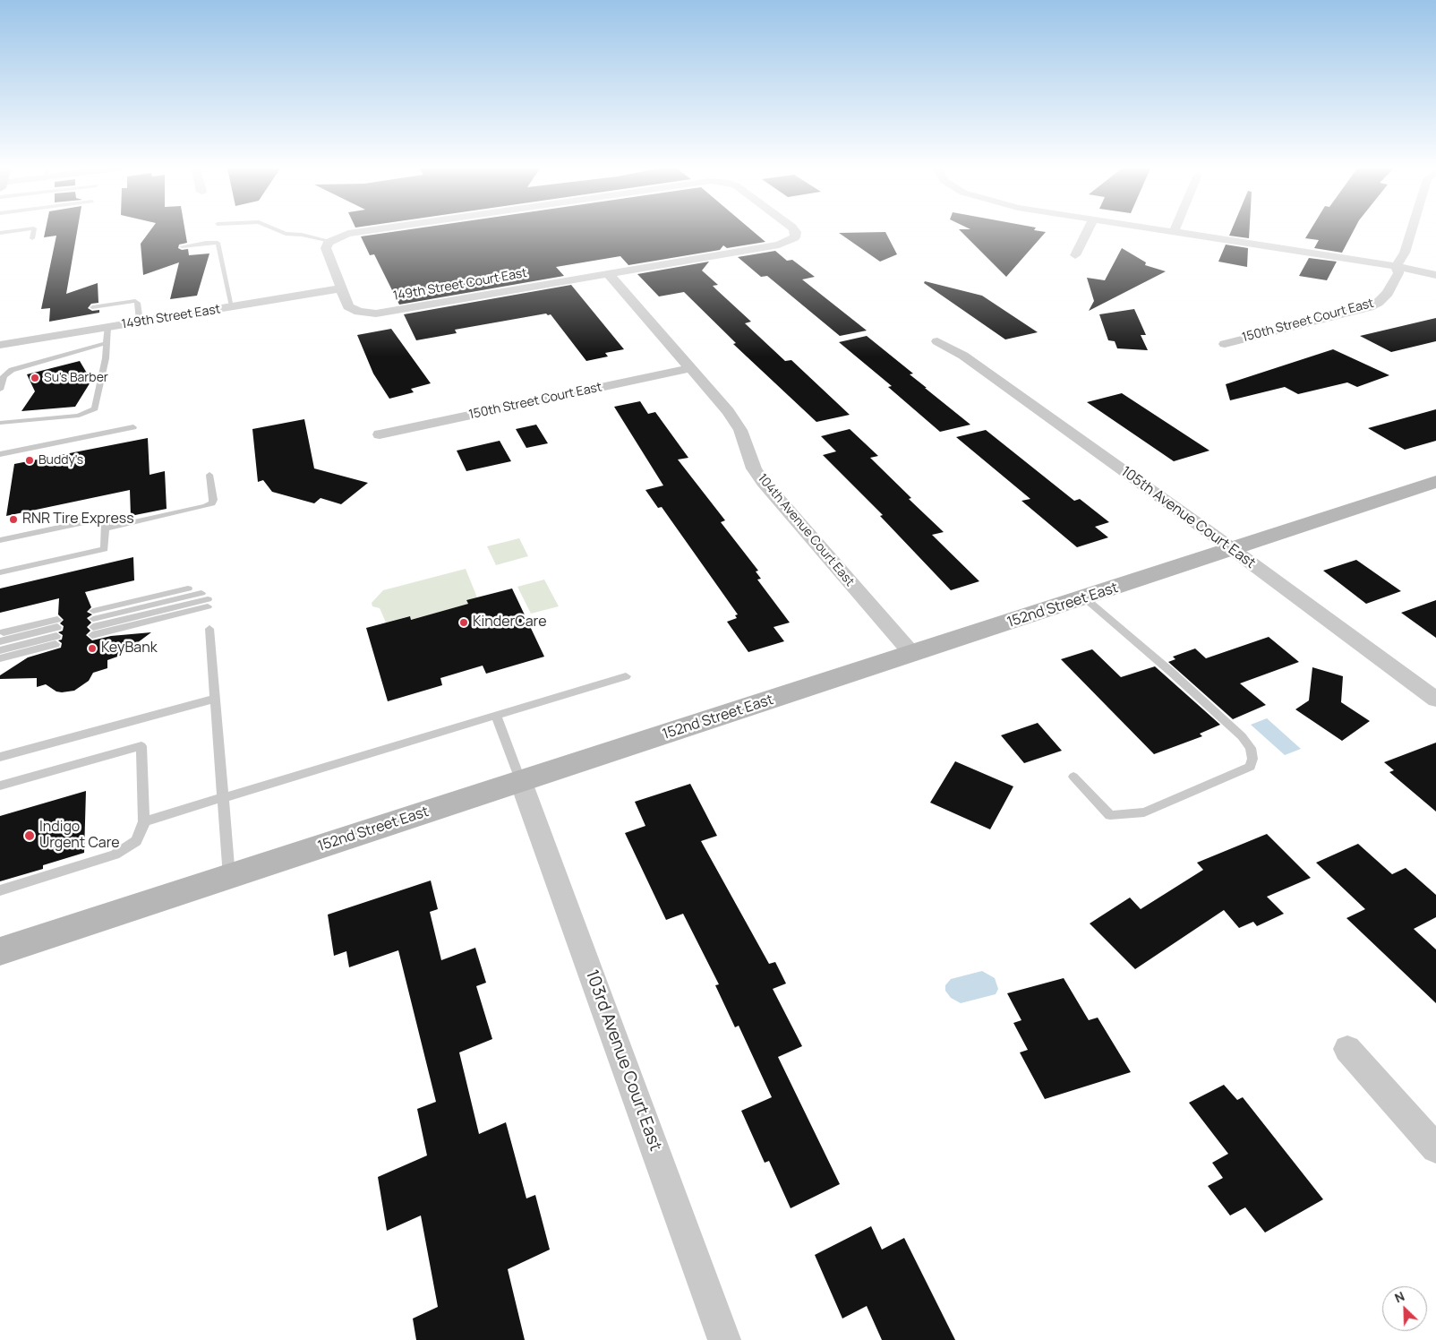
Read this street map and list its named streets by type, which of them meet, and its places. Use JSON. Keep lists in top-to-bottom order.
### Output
{
  "streets": {
    "main road": ["152nd Street East"],
    "street": [
      "149th Street Court East",
      "149th Street East",
      "150th Street Court East",
      "105th Avenue Court East",
      "104th Avenue Court East",
      "103rd Avenue Court East"
    ]
  },
  "crossings": [
    ["149th Street Court East", "149th Street East"],
    ["149th Street Court East", "104th Avenue Court East"],
    ["150th Street Court East", "104th Avenue Court East"],
    ["105th Avenue Court East", "152nd Street East"],
    ["104th Avenue Court East", "152nd Street East"],
    ["152nd Street East", "103rd Avenue Court East"]
  ],
  "places": [
    "Su's Barber",
    "Buddy's",
    "RNR Tire Express",
    "KinderCare",
    "KeyBank",
    "Indigo Urgent Care"
  ],
  "north": "top left"
}
